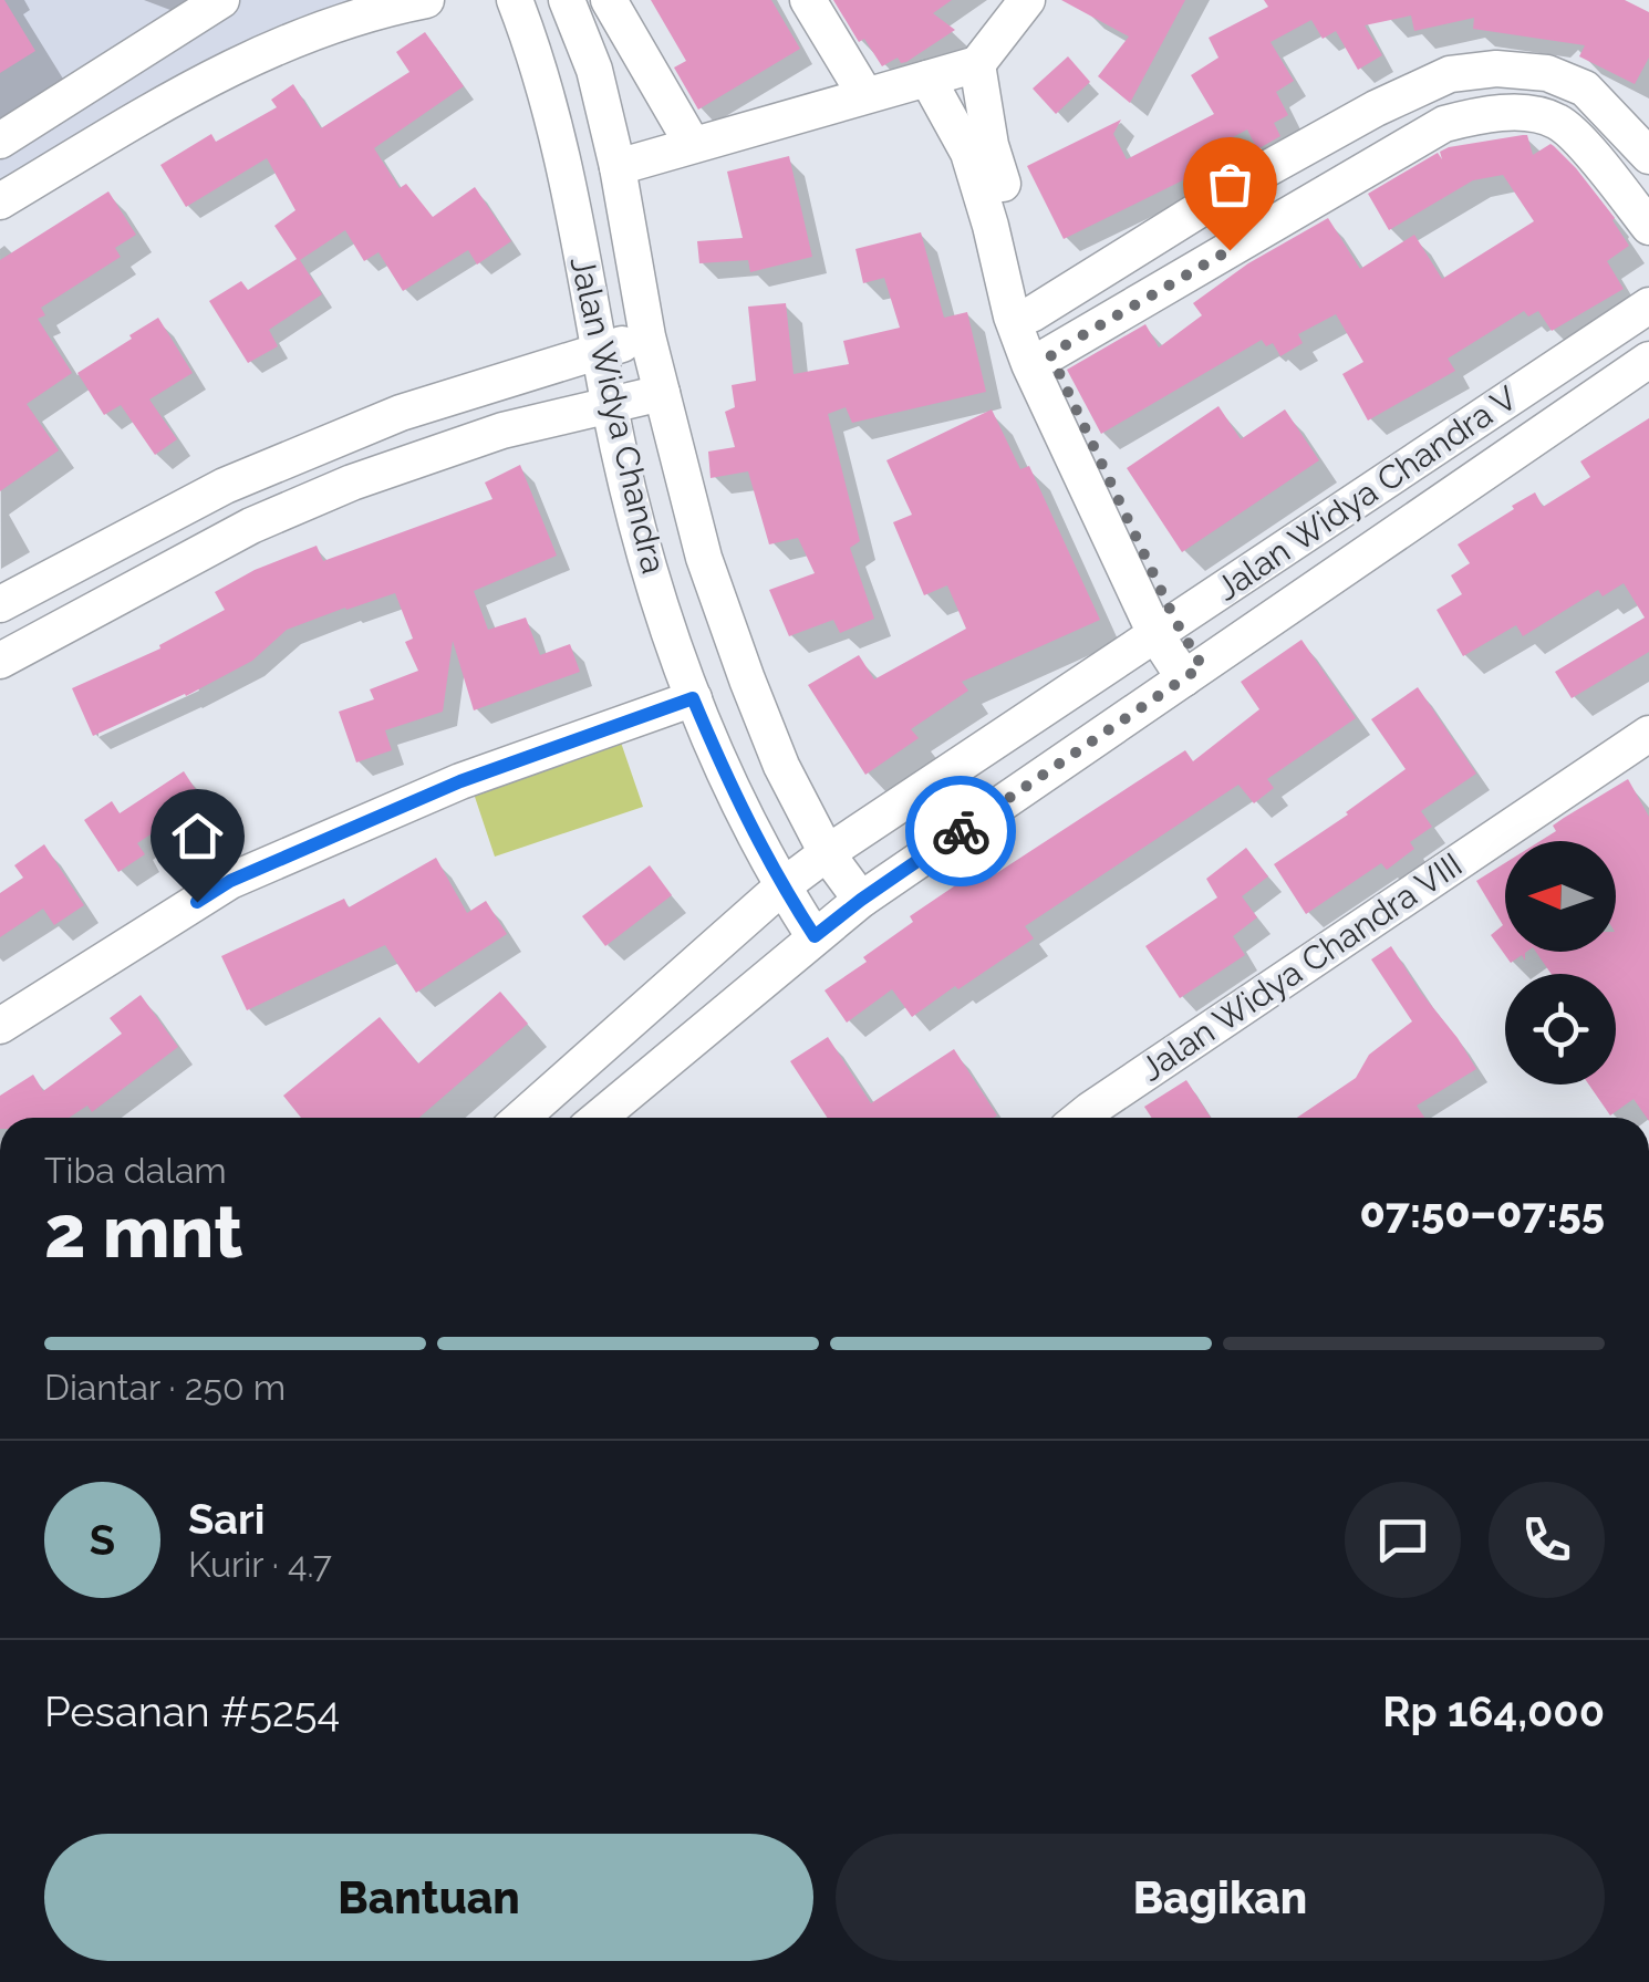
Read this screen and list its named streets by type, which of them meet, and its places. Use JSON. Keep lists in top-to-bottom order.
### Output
{
  "streets": {
    "street": ["Jalan Widya Chandra", "Jalan Widya Chandra V", "Jalan Widya Chandra VIII"]
  },
  "crossings": [
    ["Jalan Widya Chandra", "Jalan Widya Chandra V"]
  ],
  "north": "left",
  "page": {
    "heading": ["2 mnt", "Tiba dalam", "07:50–07:55"],
    "panel": [
      "Sari",
      "Kurir · 4.7",
      "Pesanan #5254",
      "Rp 164,000"
    ],
    "bar": "Diantar · 250 m",
    "round": "S",
    "buttons": ["Bantuan", "Bagikan"]
  }
}
